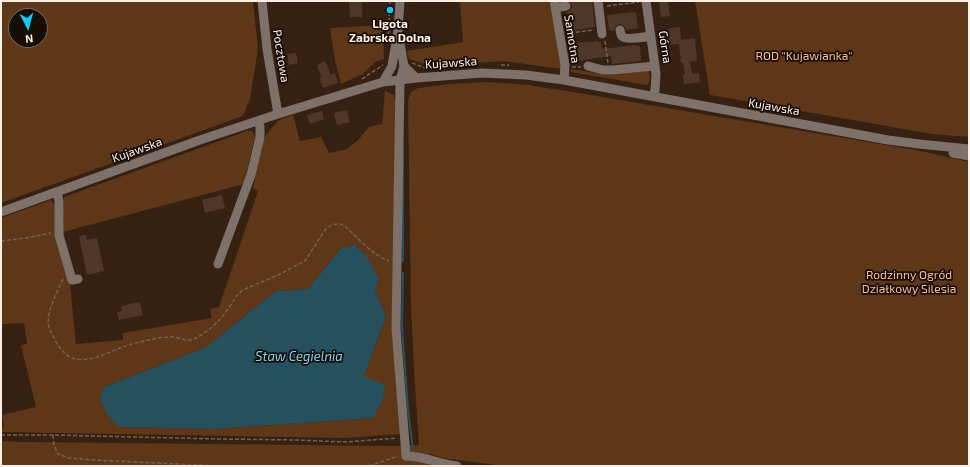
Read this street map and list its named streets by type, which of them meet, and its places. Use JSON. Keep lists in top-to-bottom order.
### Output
{
  "streets": {
    "street": [
      "Samotna",
      "Górna",
      "Pocztowa",
      "Kujawska"
    ]
  },
  "crossings": [
    ["Samotna", "Kujawska"],
    ["Górna", "Kujawska"],
    ["Pocztowa", "Kujawska"]
  ],
  "water": ["Staw Cegielnia"],
  "parks": ["ROD \"Kujawianka\"", "Rodzinny Ogród Działkowy Silesia"],
  "places": ["Ligota Zabrska Dolna"],
  "north": "bottom"
}
